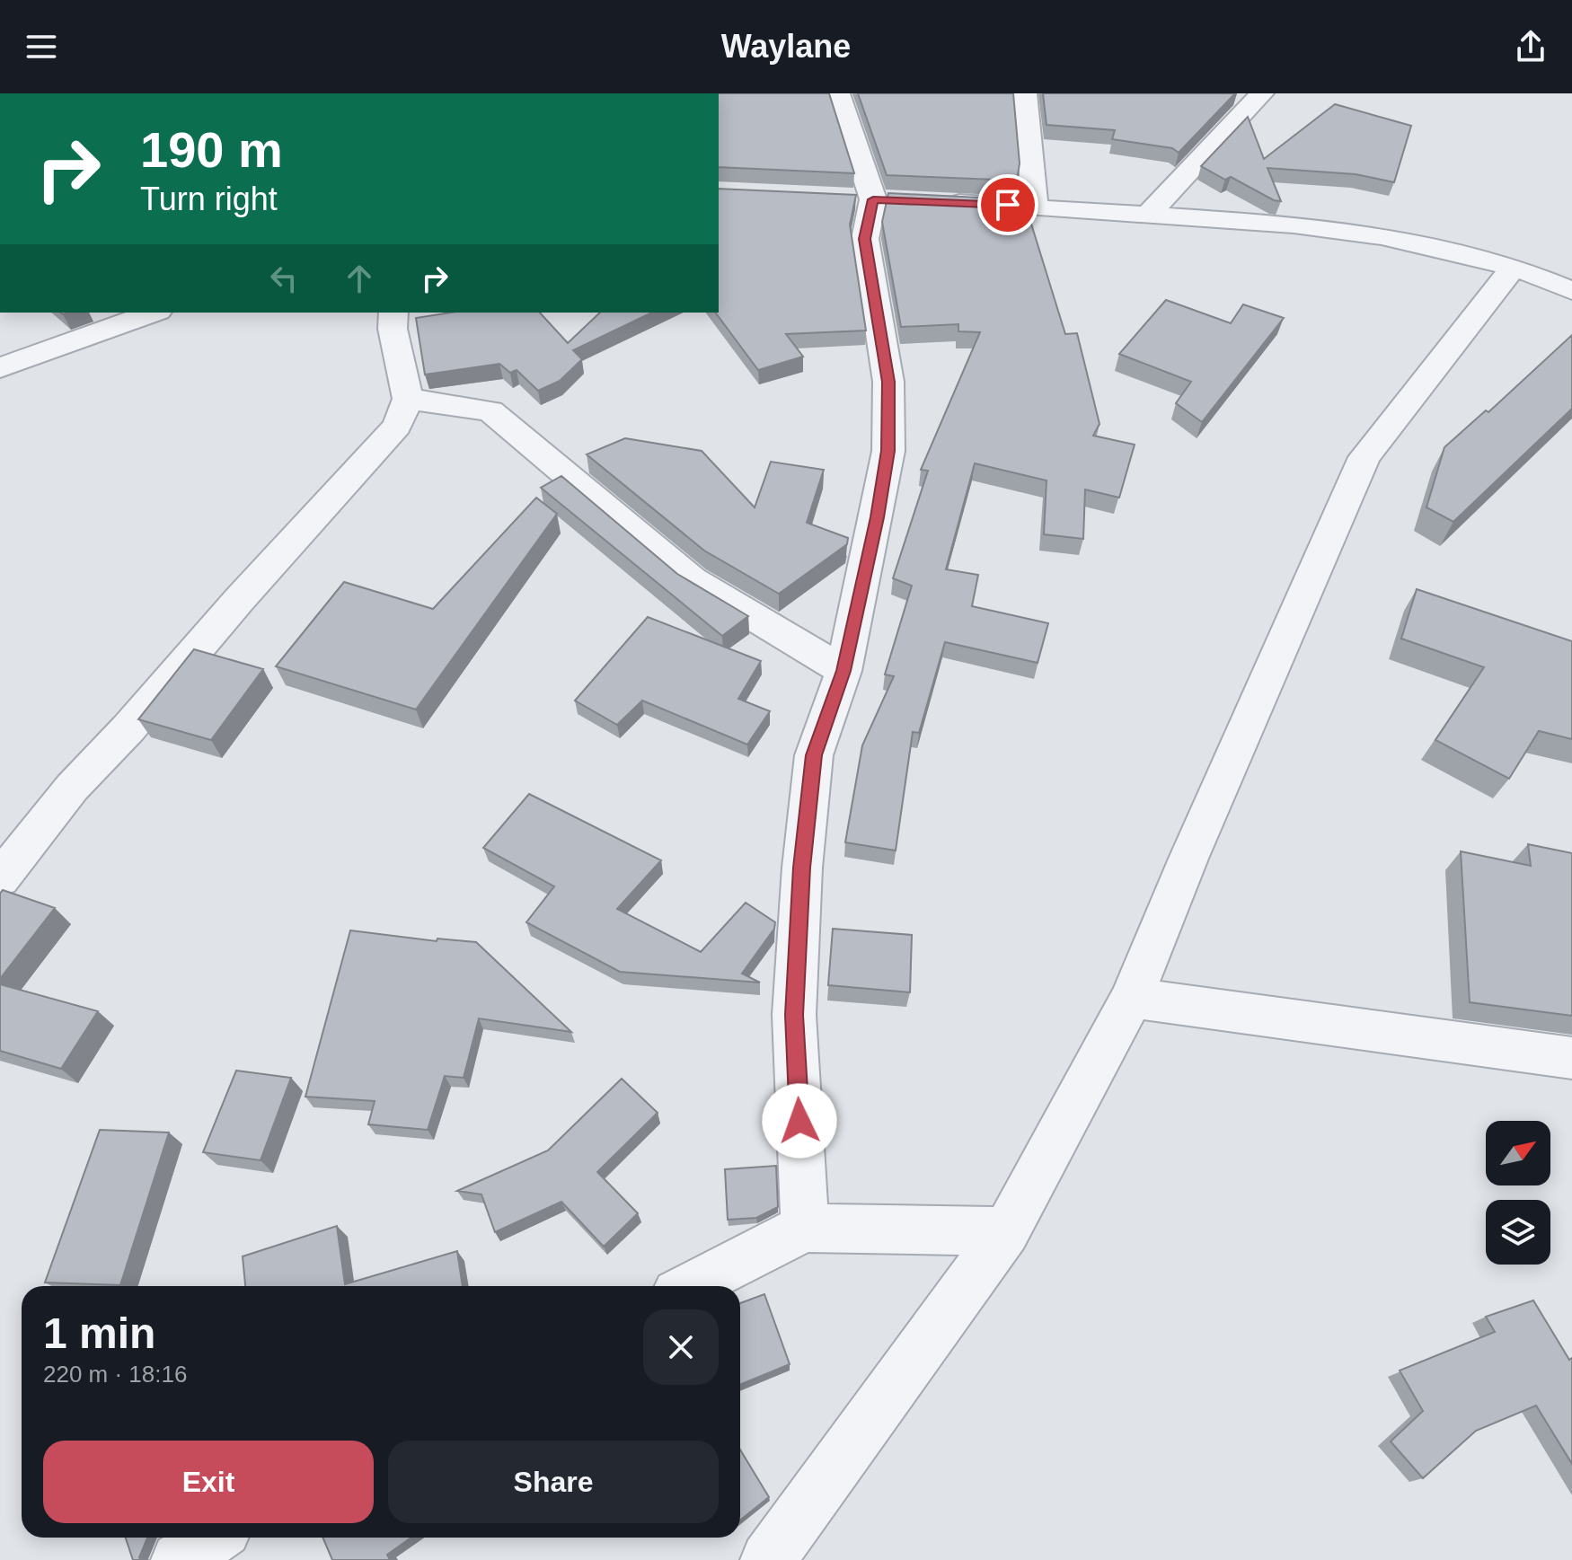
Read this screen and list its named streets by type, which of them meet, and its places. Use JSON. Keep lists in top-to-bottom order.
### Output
{
  "north": "top right",
  "page": {
    "header": "Waylane",
    "turn": ["190 m", "Turn right"],
    "heading": ["1 min", "220 m · 18:16"],
    "buttons": ["Exit", "Share"]
  }
}
